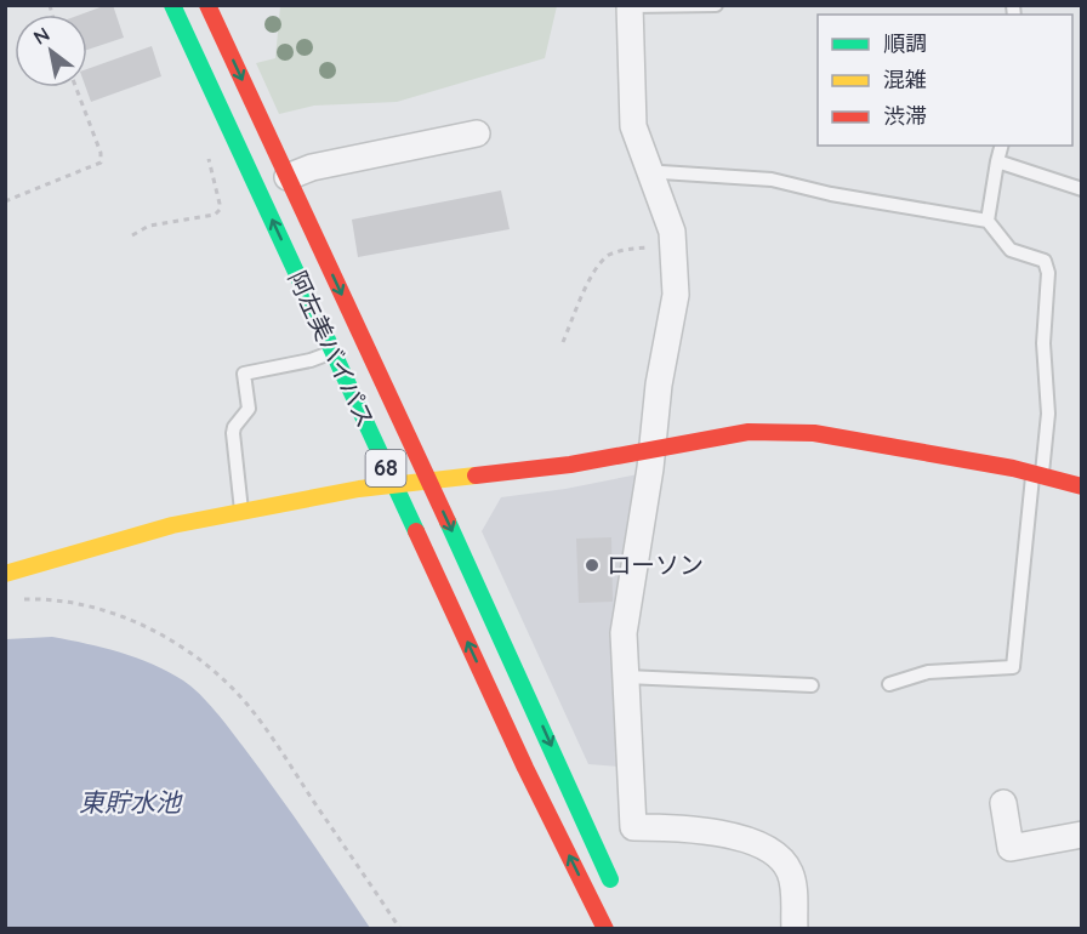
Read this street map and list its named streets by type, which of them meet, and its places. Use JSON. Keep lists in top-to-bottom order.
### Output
{
  "streets": {
    "main road": ["阿左美バイパス", "68"]
  },
  "water": ["東貯水池"],
  "places": ["ローソン"],
  "legend": ["順調", "混雑", "渋滞"],
  "north": "top left"
}
